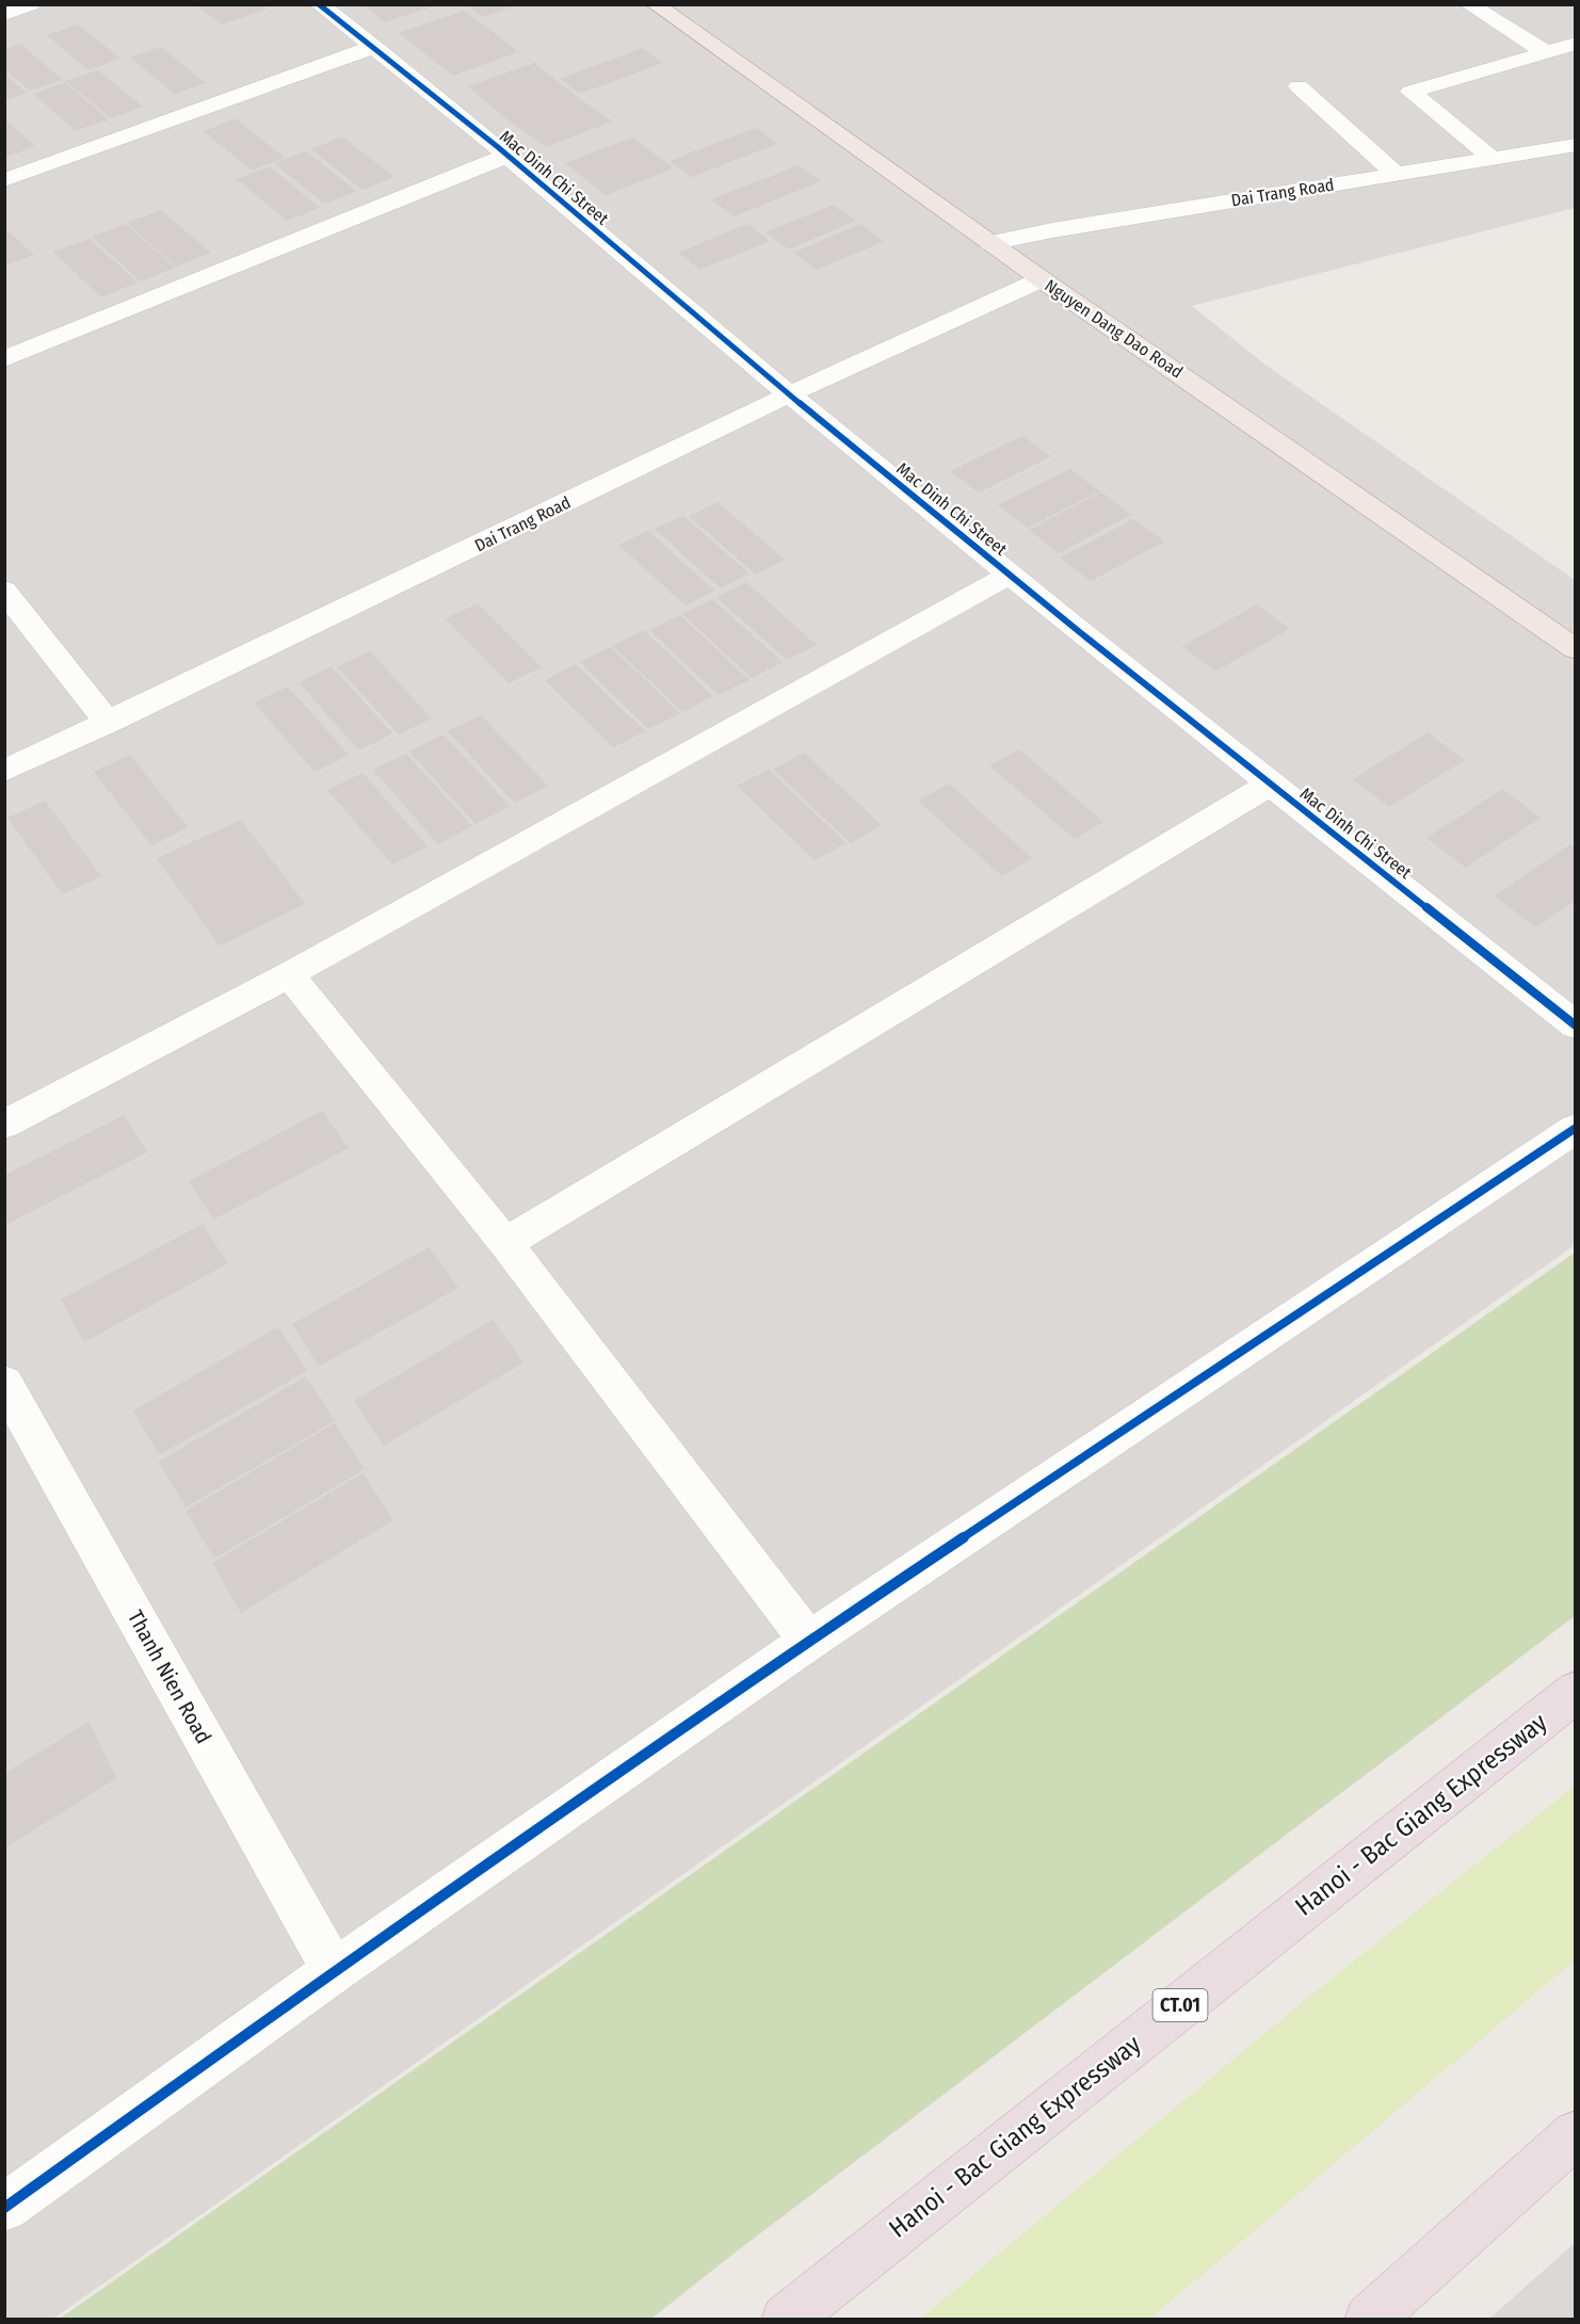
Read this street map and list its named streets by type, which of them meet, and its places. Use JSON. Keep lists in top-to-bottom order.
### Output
{
  "streets": {
    "highway": ["Hanoi - Bac Giang Expressway", "CT.01"],
    "main road": ["Nguyen Dang Dao Road"],
    "street": ["Mac Dinh Chi Street", "Dai Trang Road", "Thanh Nien Road"]
  },
  "crossings": [
    ["Mac Dinh Chi Street", "Dai Trang Road"],
    ["Dai Trang Road", "Nguyen Dang Dao Road"]
  ]
}
